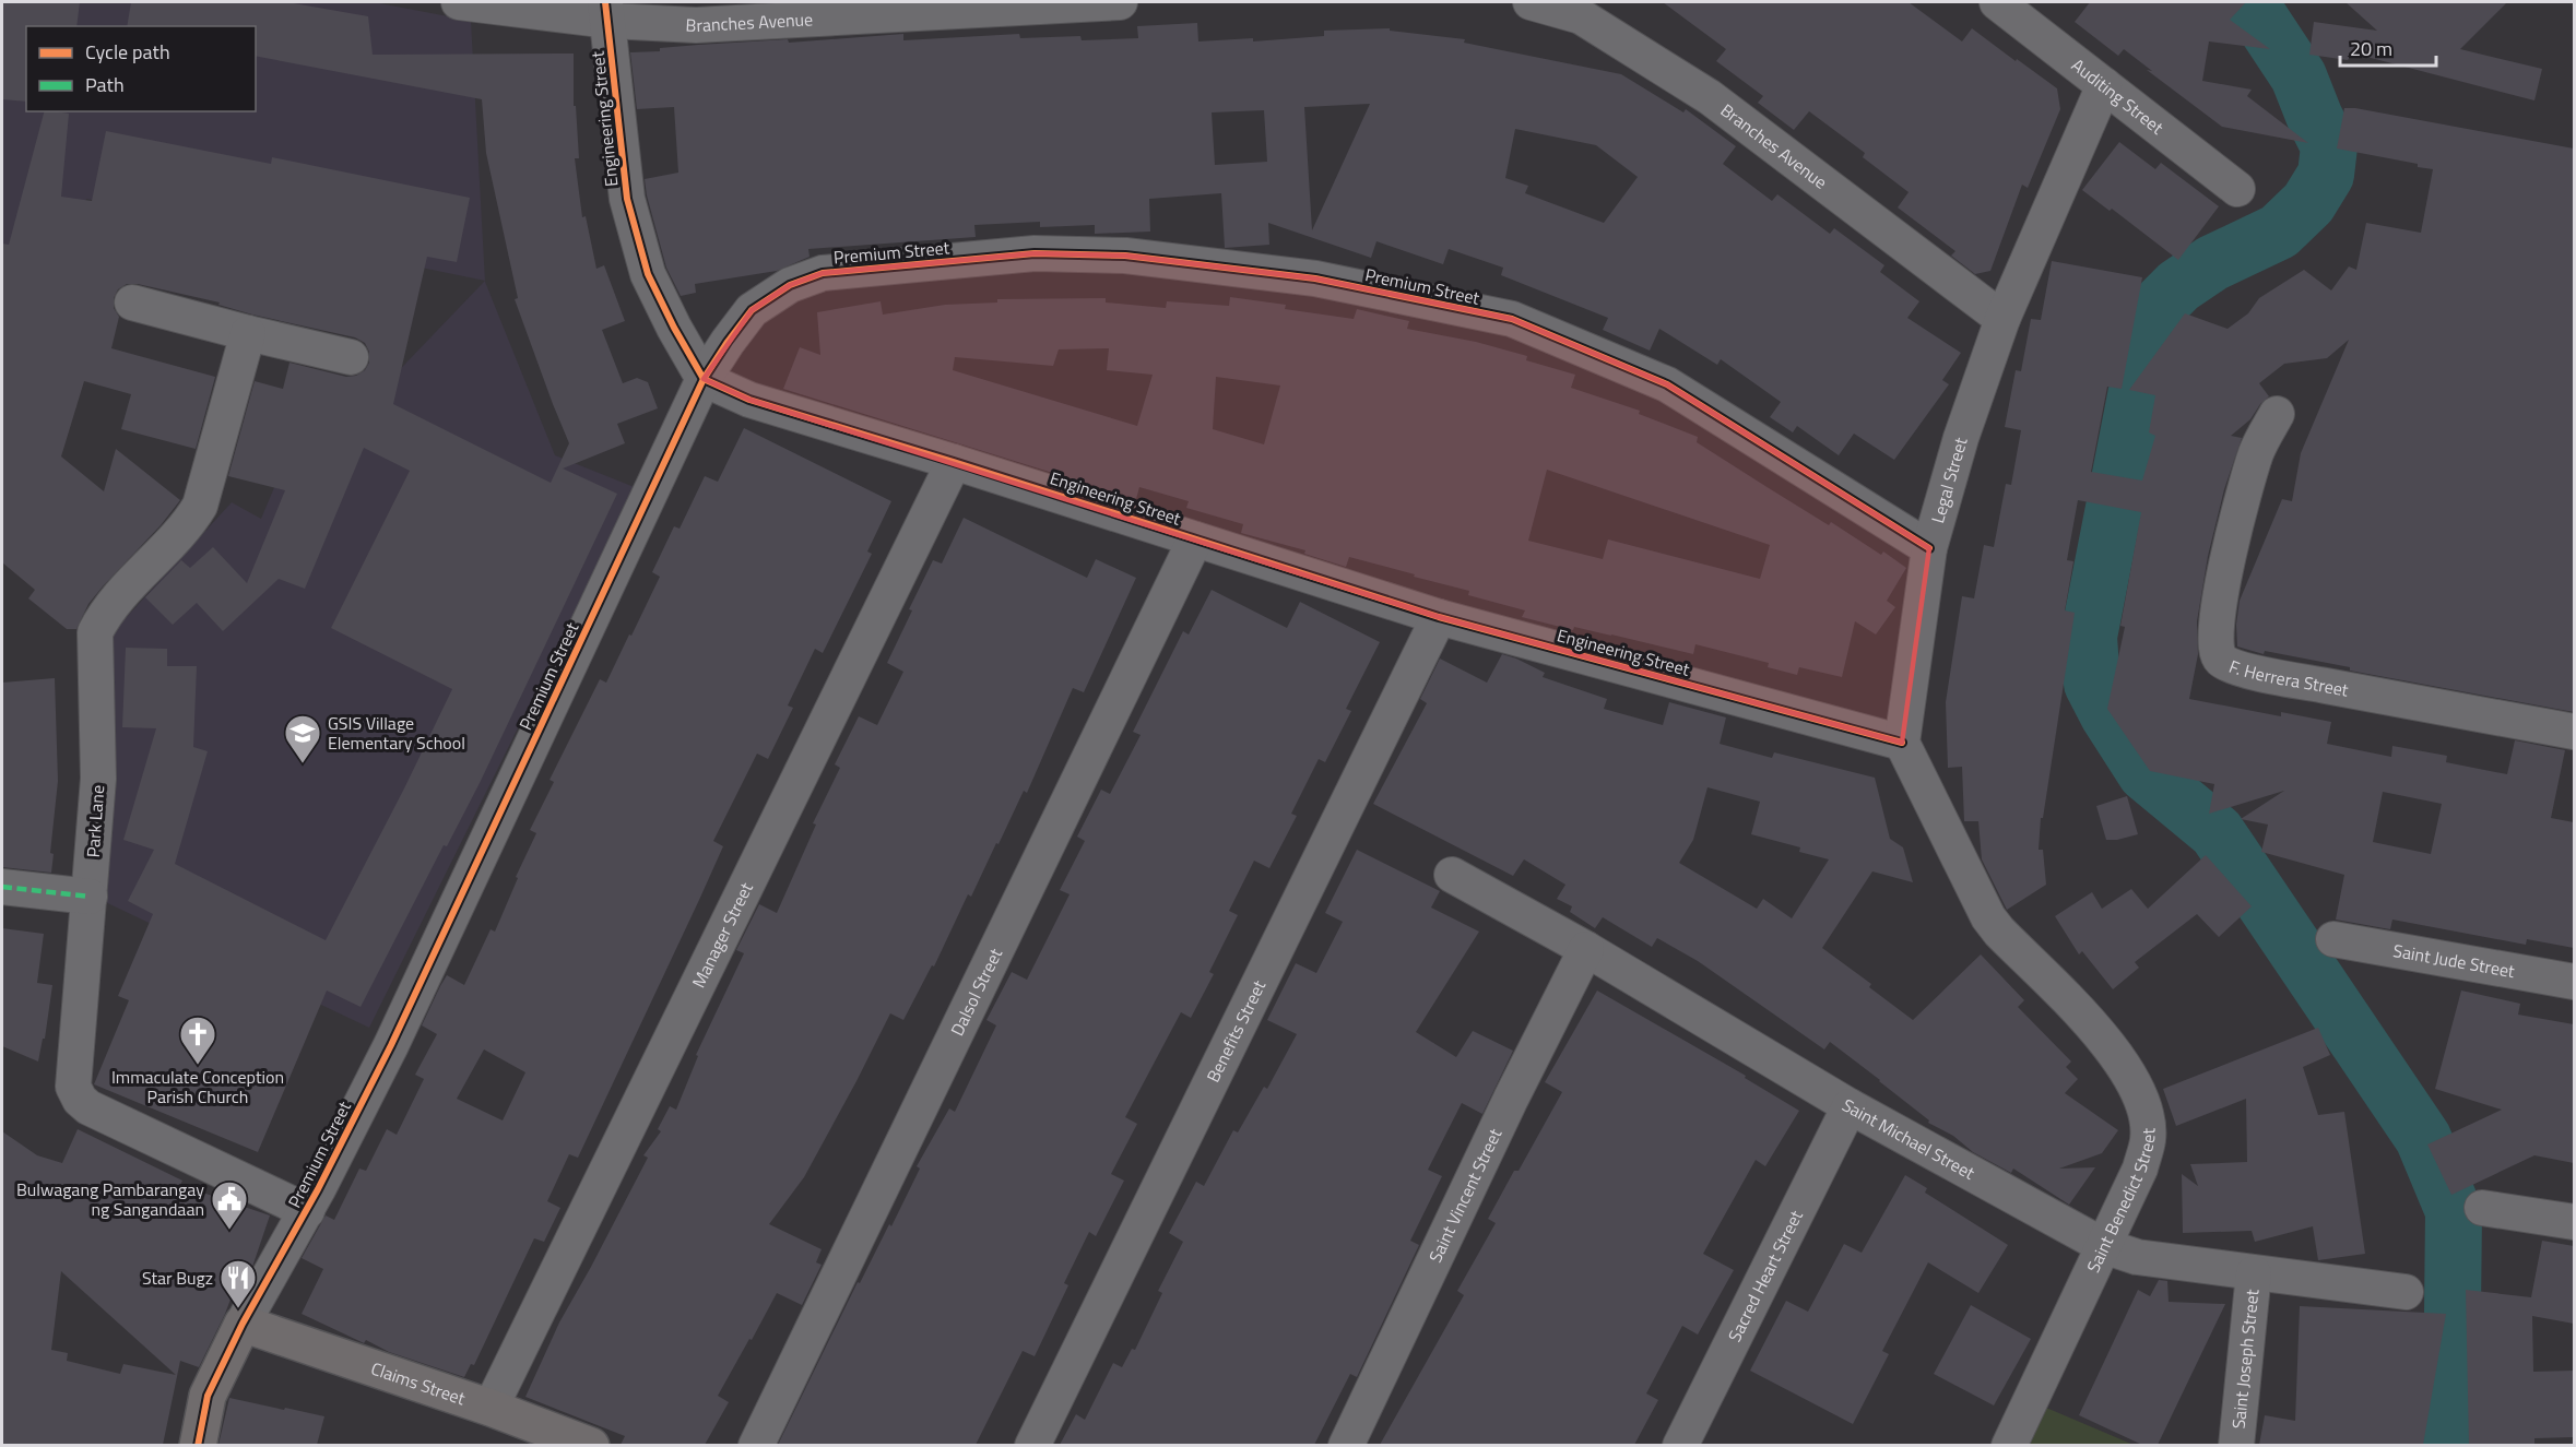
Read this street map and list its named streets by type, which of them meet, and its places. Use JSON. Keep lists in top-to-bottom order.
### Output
{
  "streets": {
    "street": [
      "Branches Avenue",
      "Auditing Street",
      "Engineering Street",
      "Premium Street",
      "Legal Street",
      "F. Herrera Street",
      "Park Lane",
      "Manager Street",
      "Saint Jude Street",
      "Dalsol Street",
      "Benefits Street",
      "Saint Michael Street",
      "Saint Vincent Street",
      "Saint Benedict Street",
      "Sacred Heart Street",
      "Saint Joseph Street",
      "Claims Street"
    ]
  },
  "crossings": [
    ["Branches Avenue", "Engineering Street"],
    ["Branches Avenue", "Legal Street"],
    ["Auditing Street", "Legal Street"],
    ["Engineering Street", "Premium Street"],
    ["Engineering Street", "Legal Street"],
    ["Engineering Street", "Manager Street"],
    ["Engineering Street", "Dalsol Street"],
    ["Engineering Street", "Benefits Street"],
    ["Engineering Street", "Saint Benedict Street"],
    ["Premium Street", "Legal Street"],
    ["Premium Street", "Park Lane"],
    ["Premium Street", "Claims Street"],
    ["Legal Street", "Saint Benedict Street"],
    ["Manager Street", "Claims Street"],
    ["Saint Michael Street", "Saint Vincent Street"],
    ["Saint Michael Street", "Saint Benedict Street"],
    ["Saint Michael Street", "Sacred Heart Street"],
    ["Saint Michael Street", "Saint Joseph Street"]
  ],
  "places": {
    "school or university": ["GSIS Village Elementary School"],
    "church": ["Immaculate Conception Parish Church"],
    "public building": ["Bulwagang Pambarangay ng Sangandaan"],
    "restaurant": ["Star Bugz"]
  },
  "legend": ["Cycle path", "Path"],
  "scale_bar": "20 m"
}
